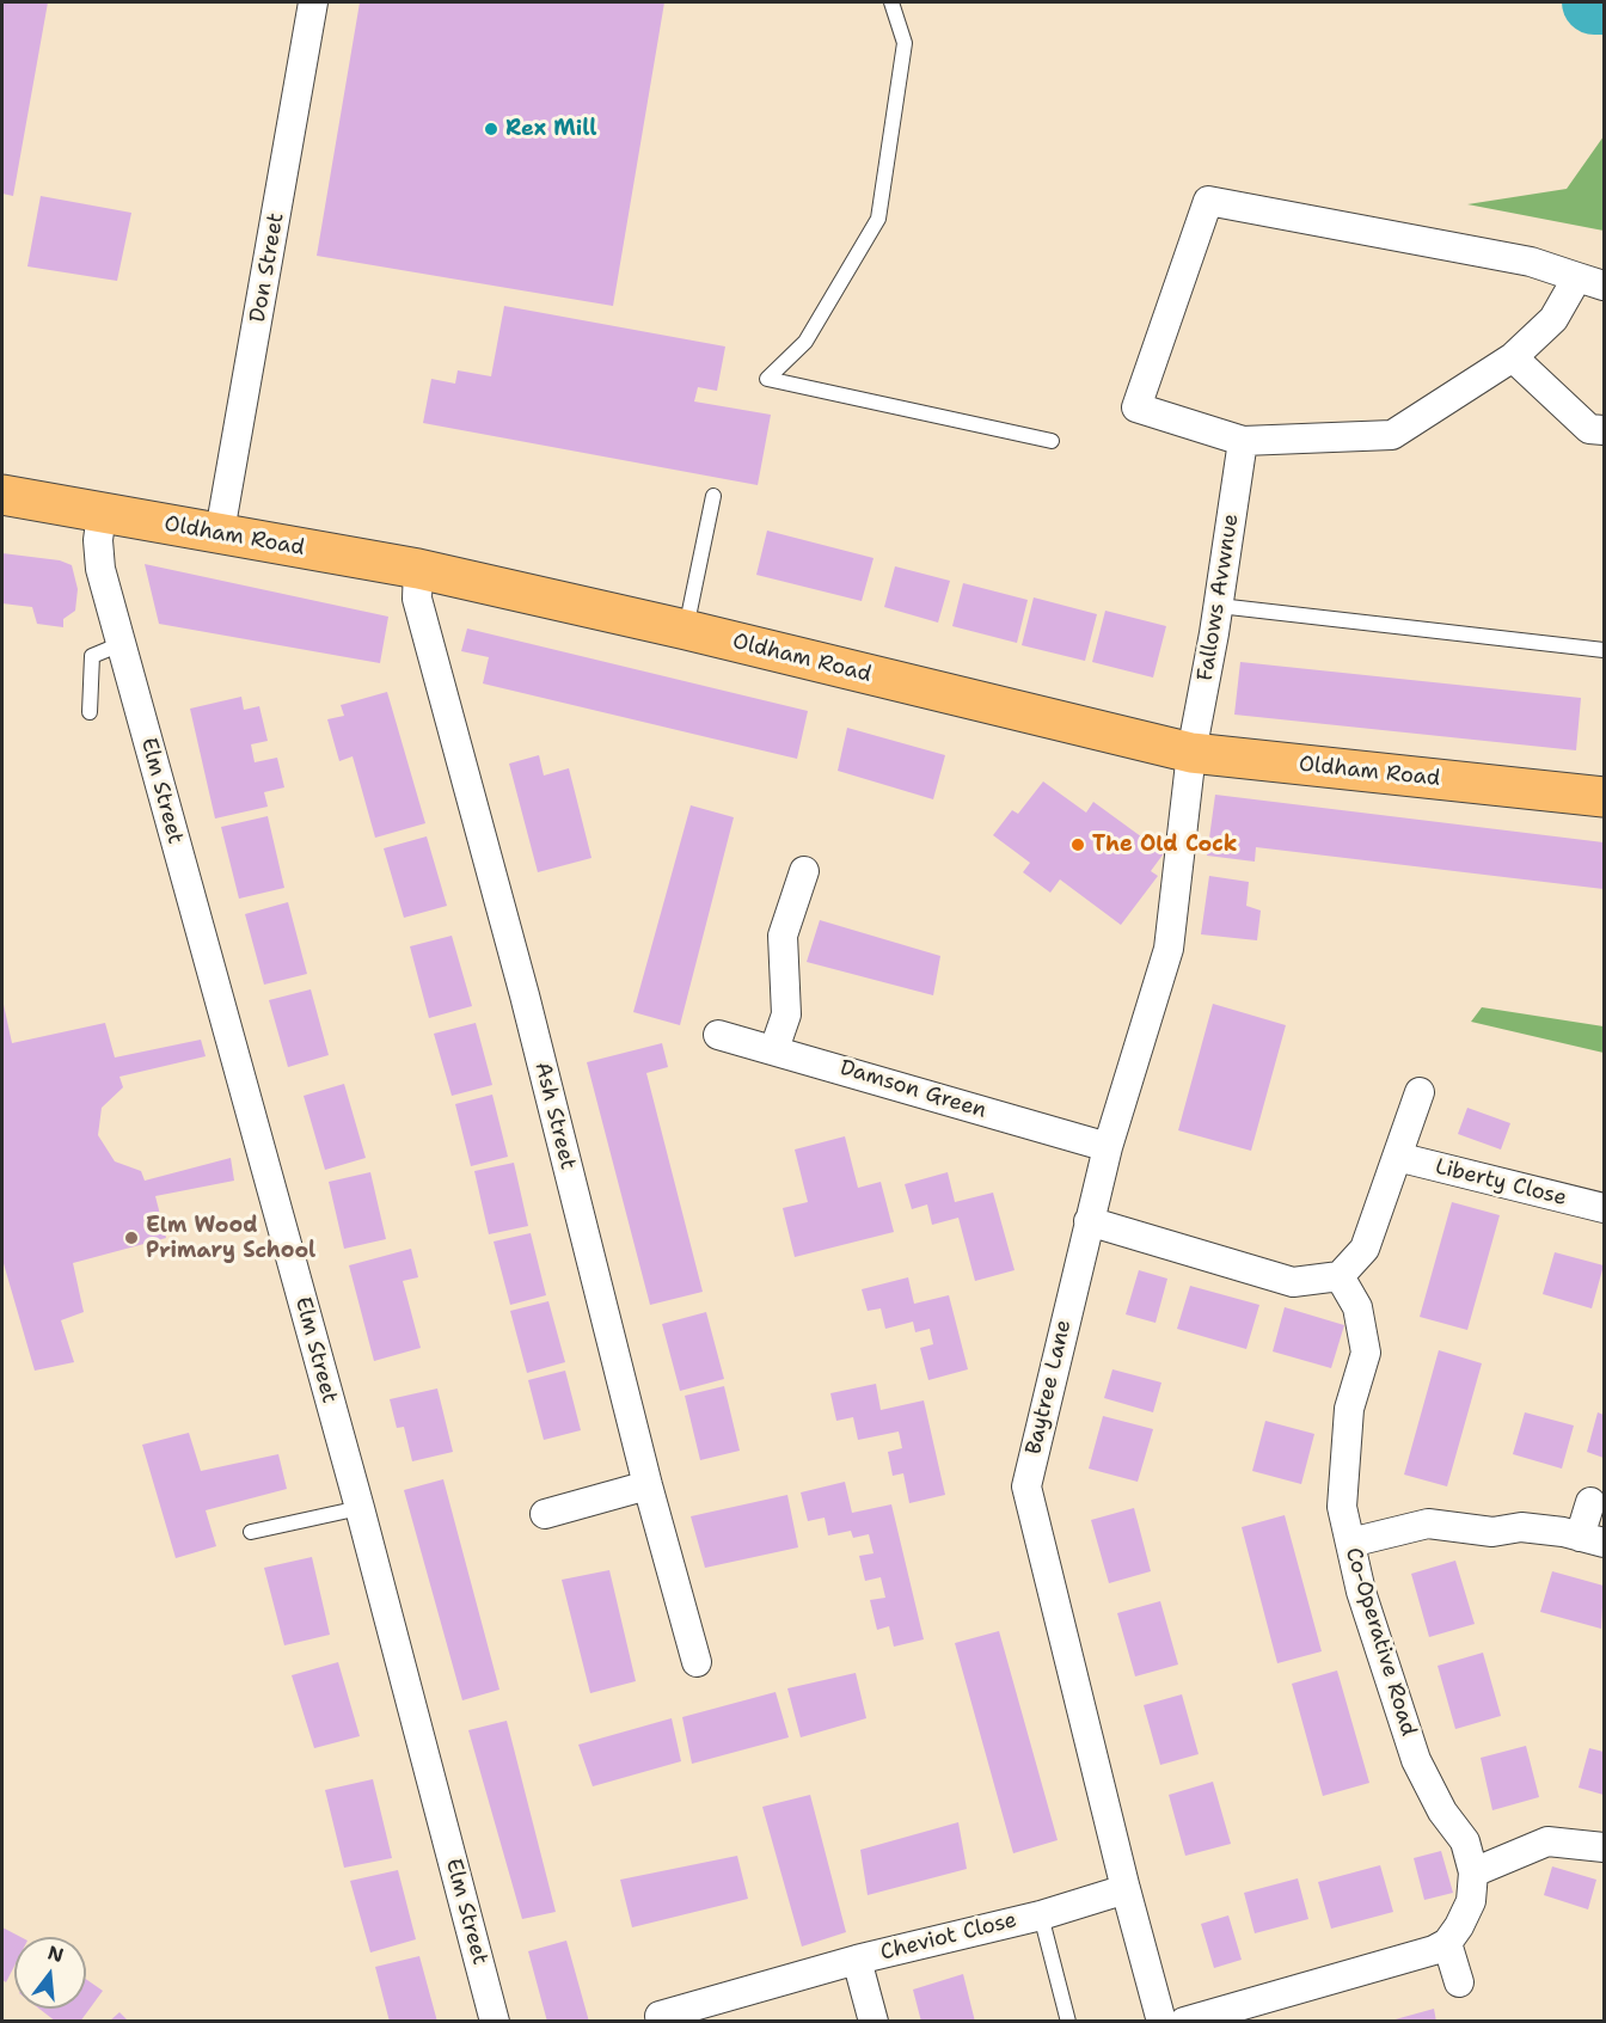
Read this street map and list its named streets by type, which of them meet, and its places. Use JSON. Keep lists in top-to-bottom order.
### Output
{
  "streets": {
    "main road": ["Oldham Road"],
    "street": [
      "Don Street",
      "Fallows Avwnue",
      "Elm Street",
      "Damson Green",
      "Ash Street",
      "Liberty Close",
      "Baytree Lane",
      "Co-Operative Road",
      "Cheviot Close"
    ]
  },
  "crossings": [
    ["Don Street", "Oldham Road"],
    ["Oldham Road", "Fallows Avwnue"],
    ["Oldham Road", "Elm Street"],
    ["Oldham Road", "Ash Street"],
    ["Oldham Road", "Baytree Lane"],
    ["Fallows Avwnue", "Baytree Lane"],
    ["Damson Green", "Baytree Lane"],
    ["Baytree Lane", "Cheviot Close"]
  ],
  "places": ["Rex Mill", "The Old Cock", "Elm Wood Primary School"],
  "north": "top"
}
